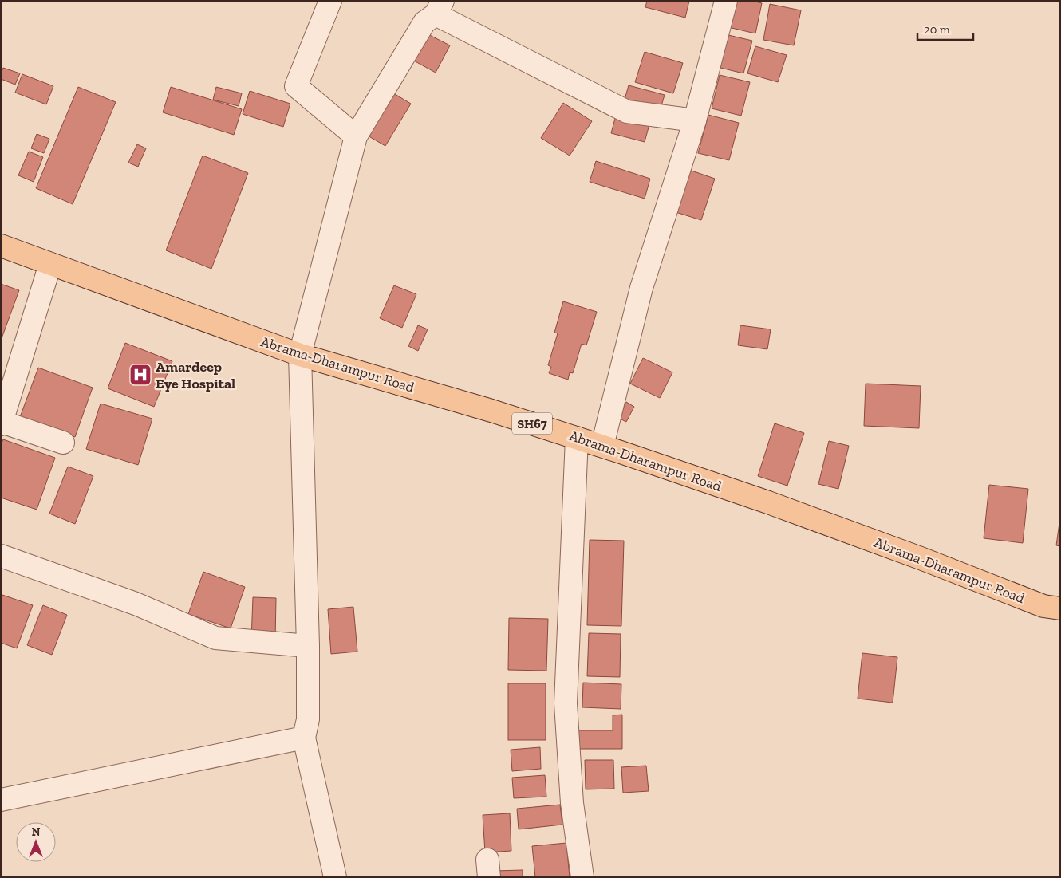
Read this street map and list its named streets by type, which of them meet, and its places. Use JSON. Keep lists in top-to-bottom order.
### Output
{
  "streets": {
    "main road": ["Abrama-Dharampur Road", "SH67"]
  },
  "places": {
    "hospital": ["Amardeep Eye Hospital"]
  },
  "scale_bar": "20 m",
  "north": "top"
}
